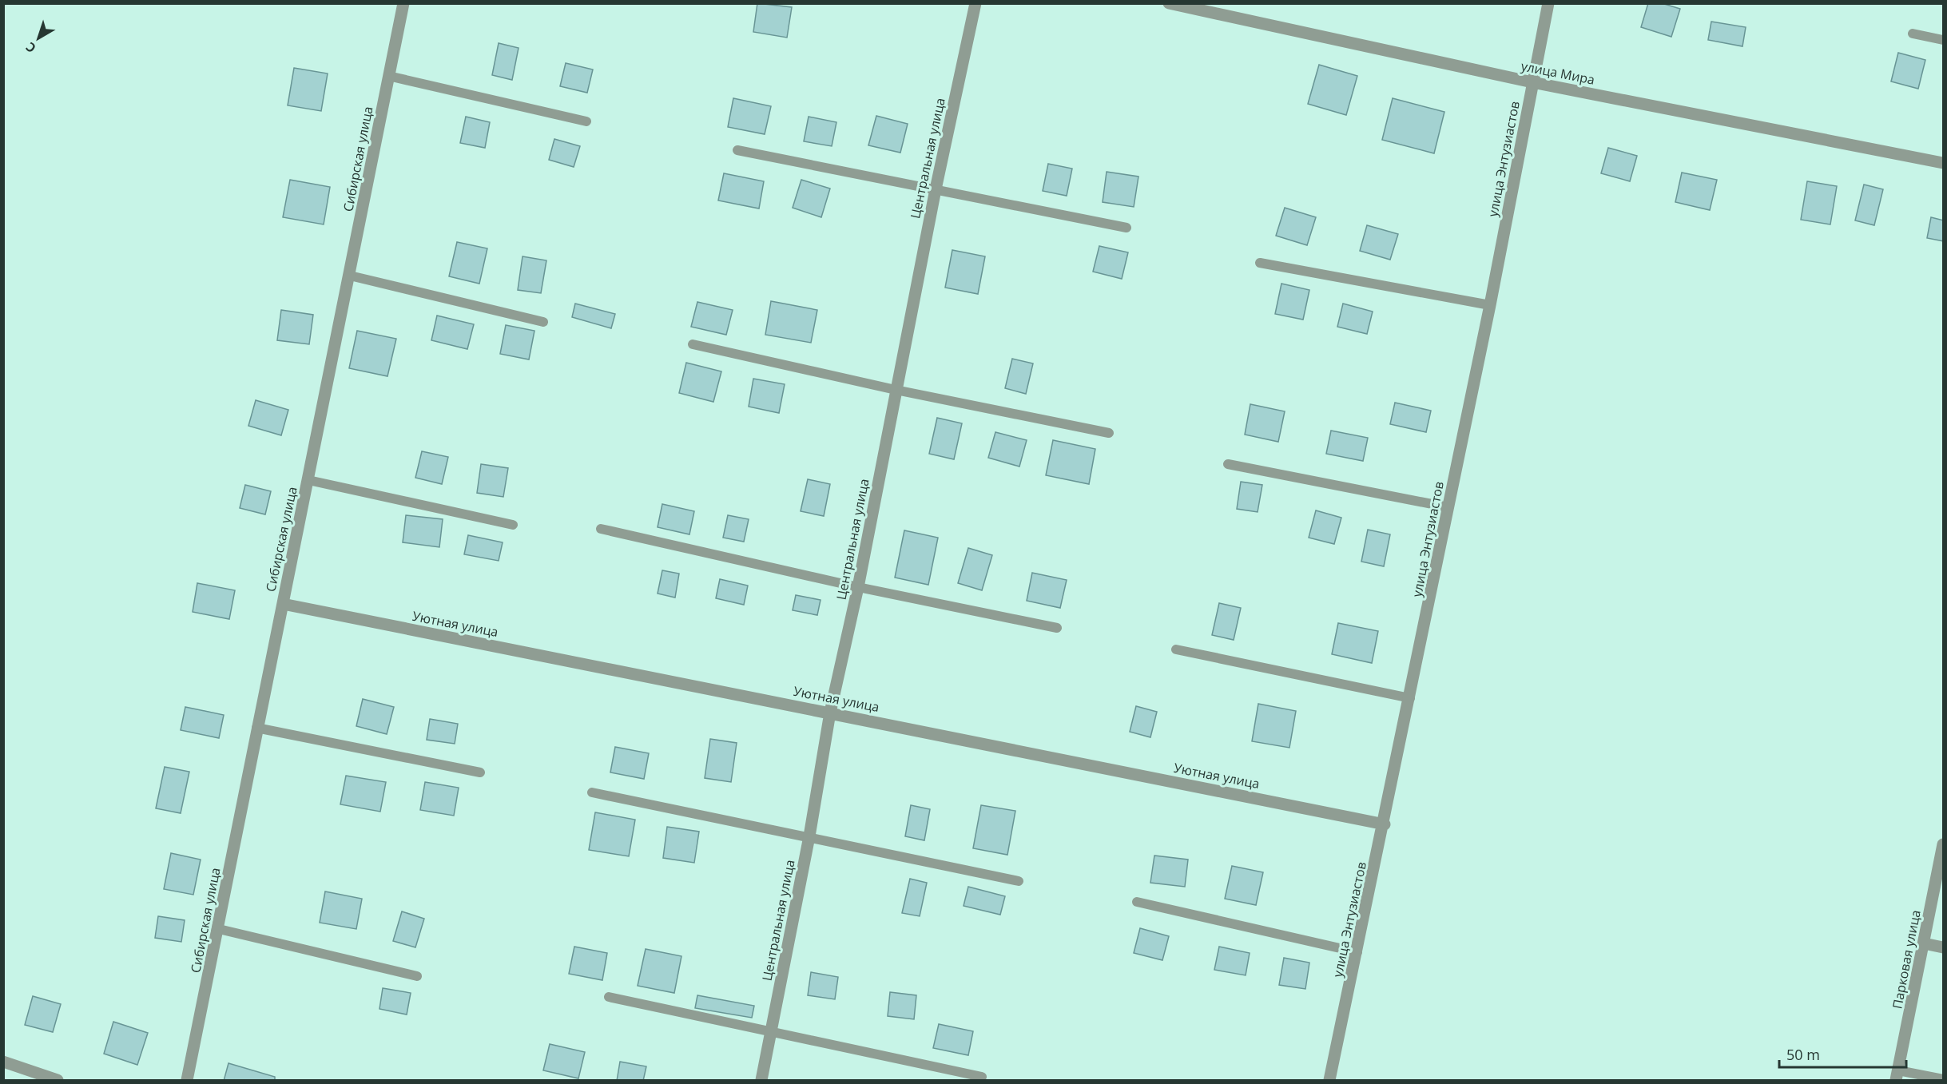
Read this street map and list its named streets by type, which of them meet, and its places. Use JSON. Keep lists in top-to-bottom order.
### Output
{
  "streets": {
    "street": [
      "улица Мира",
      "Центральная улица",
      "Сибирская улица",
      "улица Энтузиастов",
      "Уютная улица",
      "Парковая улица"
    ]
  },
  "crossings": [
    ["улица Мира", "улица Энтузиастов"],
    ["Центральная улица", "Уютная улица"],
    ["Сибирская улица", "Уютная улица"],
    ["улица Энтузиастов", "Уютная улица"]
  ],
  "scale_bar": "50 m",
  "north": "bottom left"
}
